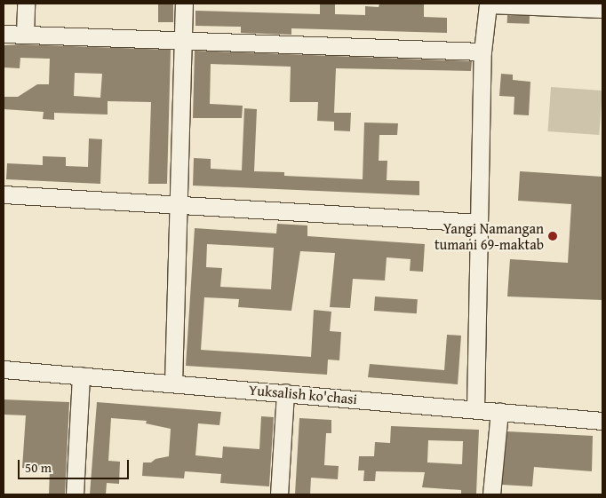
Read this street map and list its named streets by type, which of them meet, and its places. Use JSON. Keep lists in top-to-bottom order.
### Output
{
  "streets": {
    "street": ["Yuksalish ko'chasi"]
  },
  "places": ["Yangi Namangan tumani 69-maktab"],
  "scale_bar": "50 m"
}
